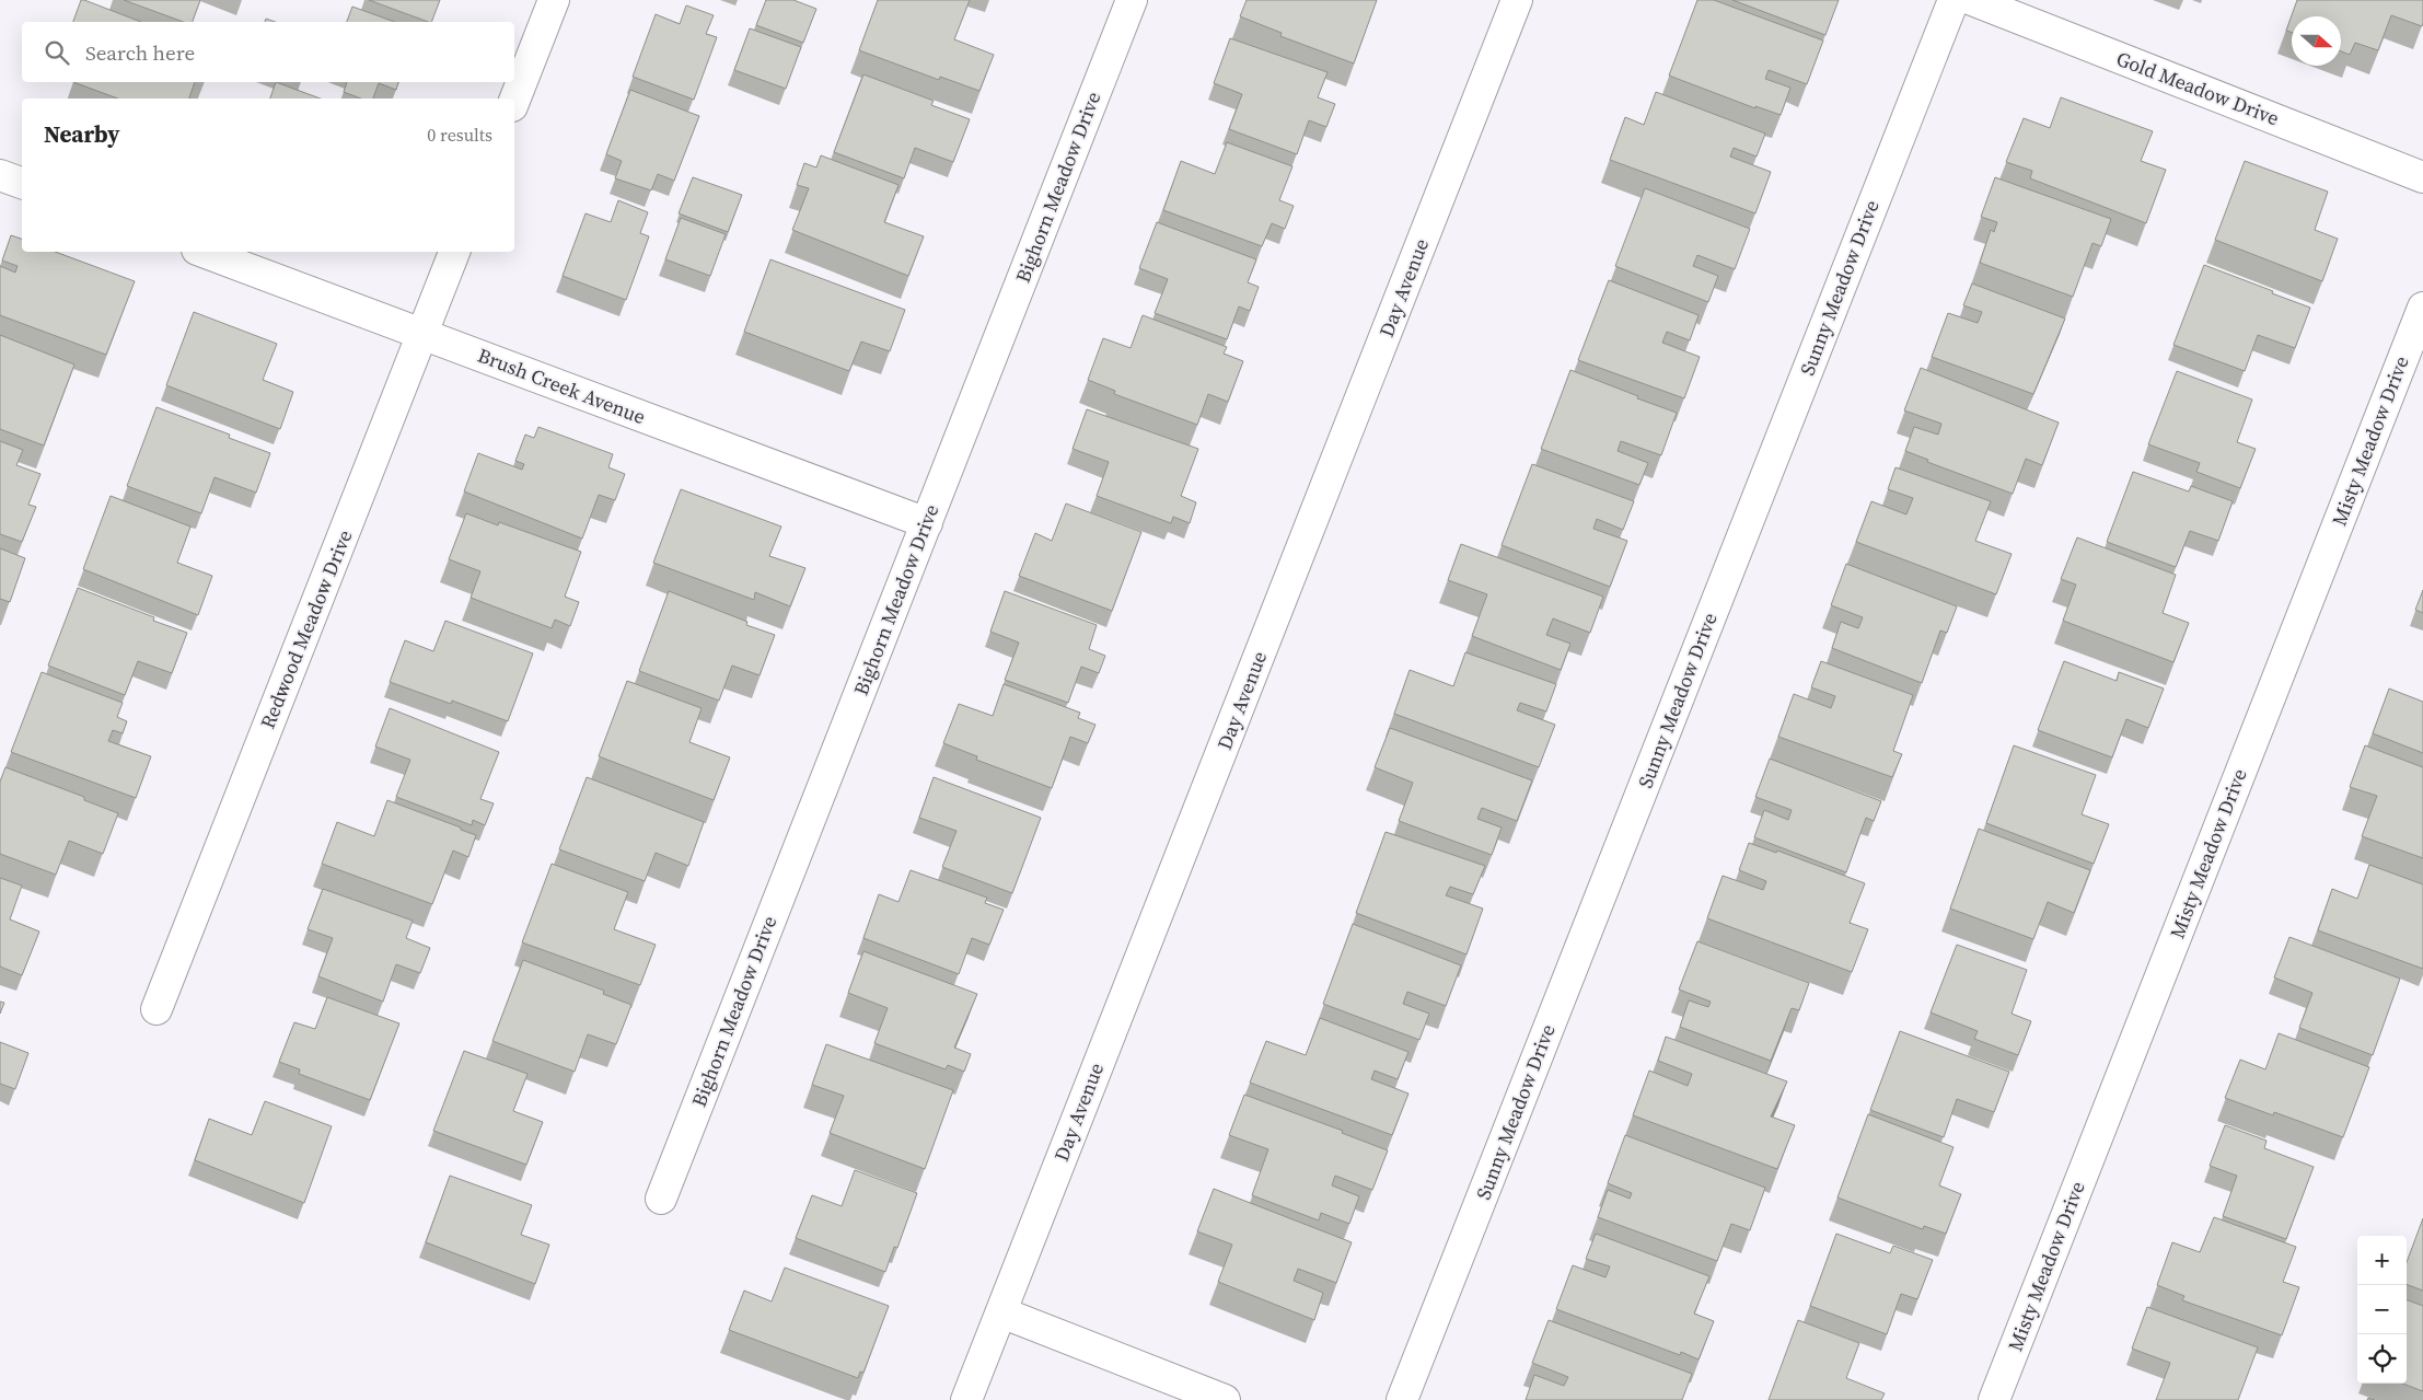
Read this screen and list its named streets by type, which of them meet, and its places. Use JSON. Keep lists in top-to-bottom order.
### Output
{
  "streets": {
    "street": [
      "Gold Meadow Drive",
      "Bighorn Meadow Drive",
      "Day Avenue",
      "Sunny Meadow Drive",
      "Brush Creek Avenue",
      "Misty Meadow Drive",
      "Redwood Meadow Drive"
    ]
  },
  "crossings": [
    ["Bighorn Meadow Drive", "Brush Creek Avenue"],
    ["Brush Creek Avenue", "Redwood Meadow Drive"]
  ],
  "north": "right",
  "page": {
    "search": "Search here",
    "heading": ["Nearby", "0 results"],
    "map_buttons": ["+", "−"]
  }
}
